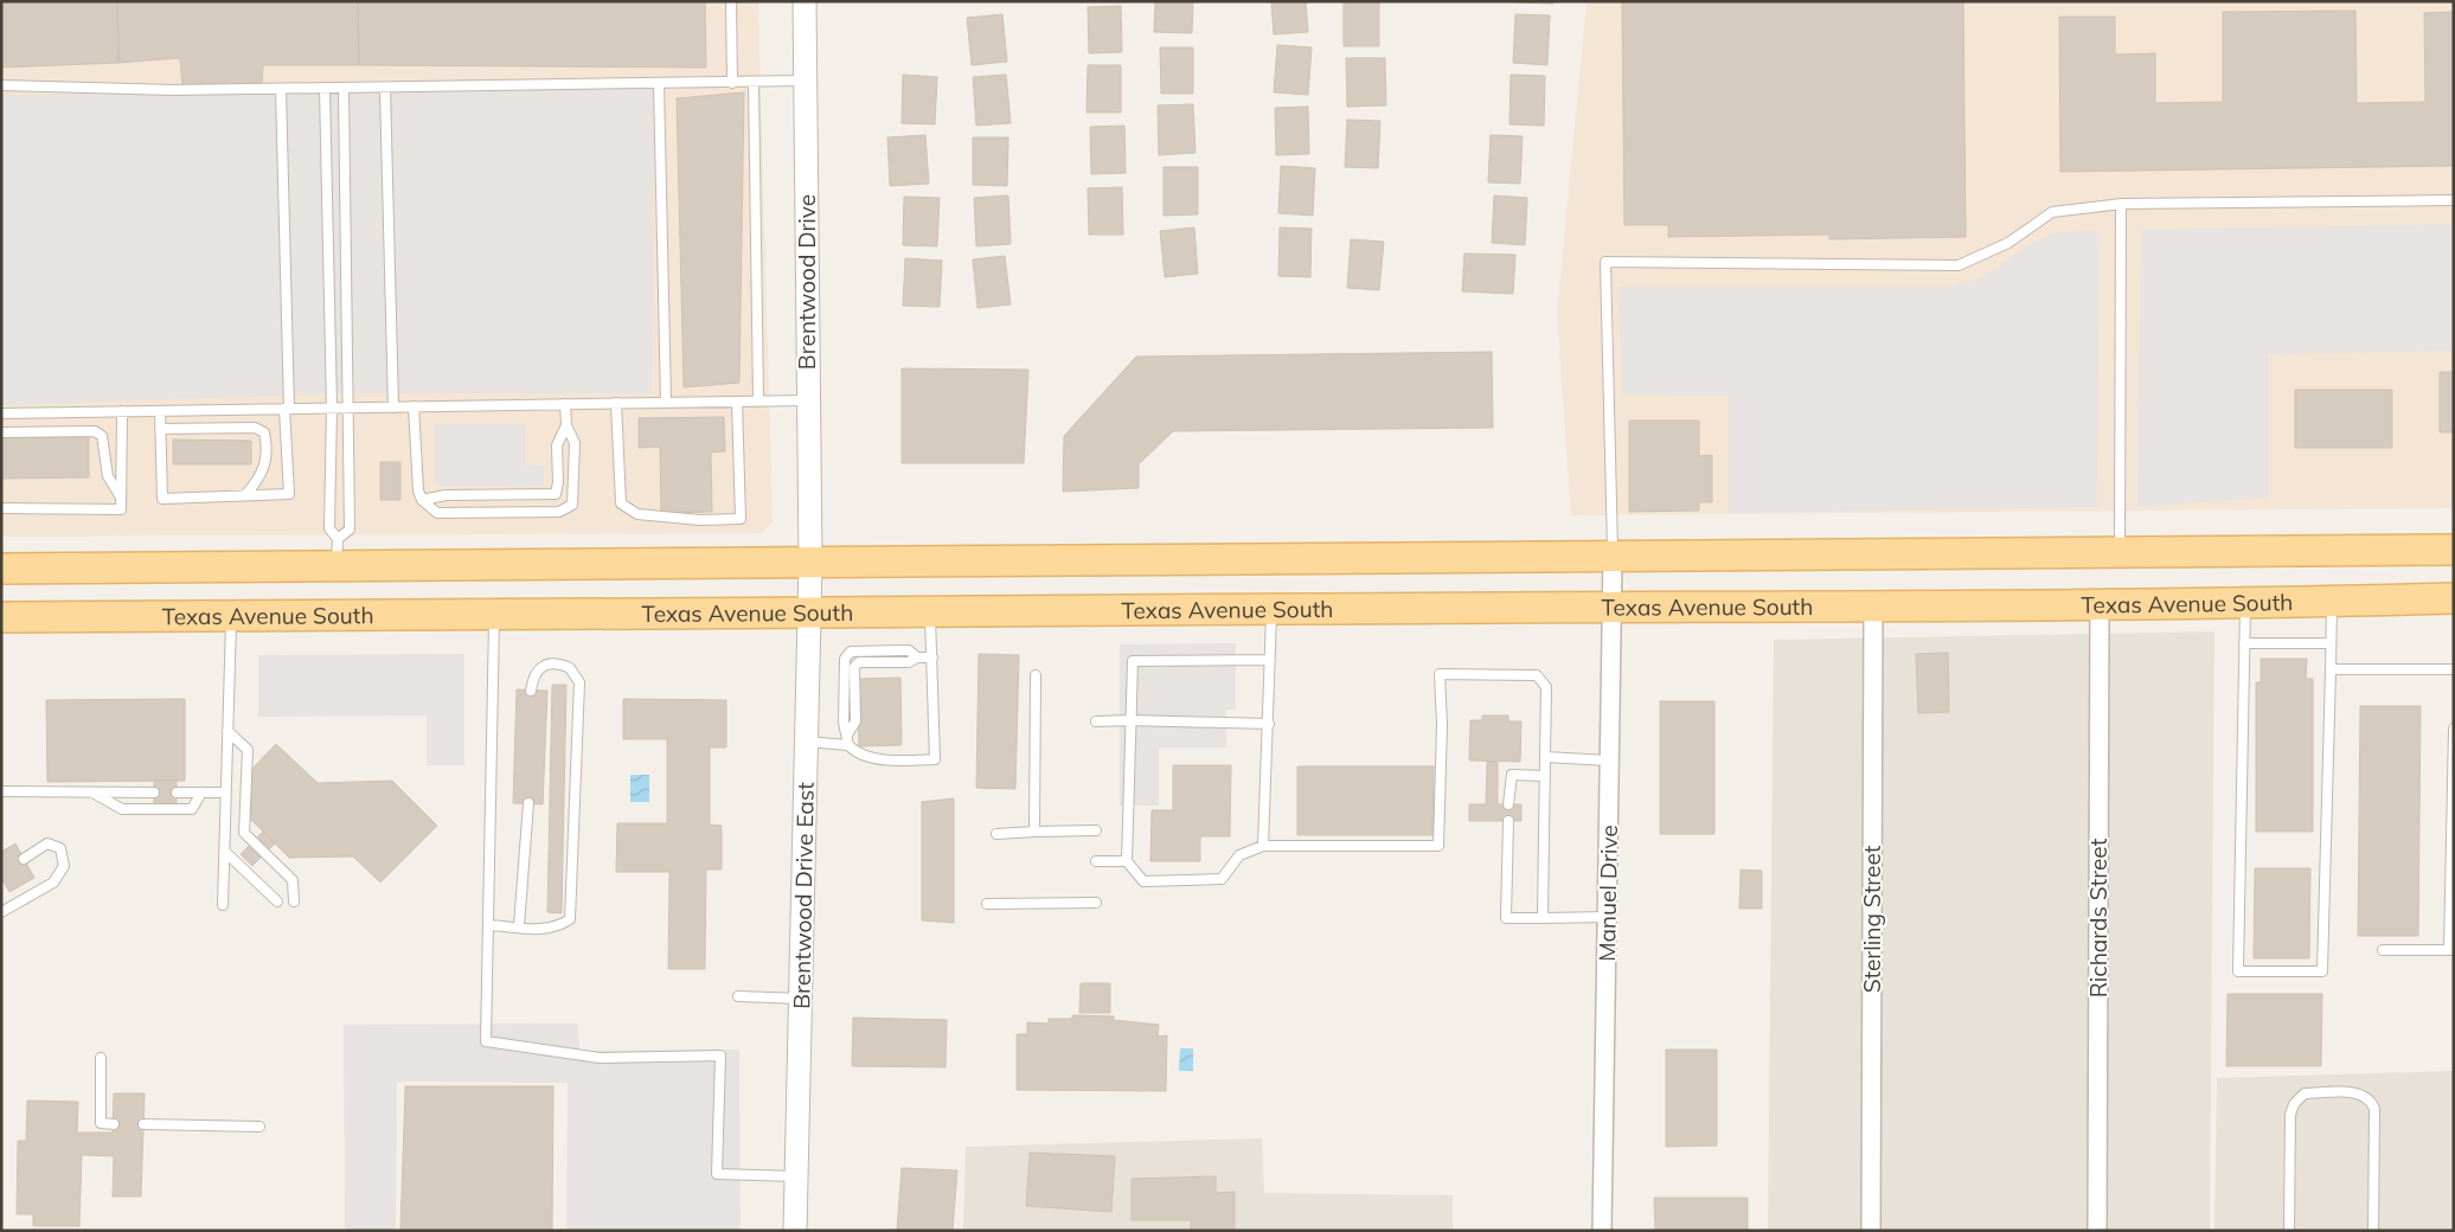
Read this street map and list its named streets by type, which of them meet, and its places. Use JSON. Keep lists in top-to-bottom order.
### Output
{
  "streets": {
    "main road": ["Texas Avenue South"],
    "street": [
      "Brentwood Drive",
      "Manuel Drive",
      "Brentwood Drive East",
      "Richards Street",
      "Sterling Street"
    ]
  },
  "crossings": [
    ["Brentwood Drive", "Brentwood Drive East"],
    ["Texas Avenue South", "Manuel Drive"],
    ["Texas Avenue South", "Brentwood Drive East"],
    ["Texas Avenue South", "Richards Street"],
    ["Texas Avenue South", "Sterling Street"]
  ]
}
